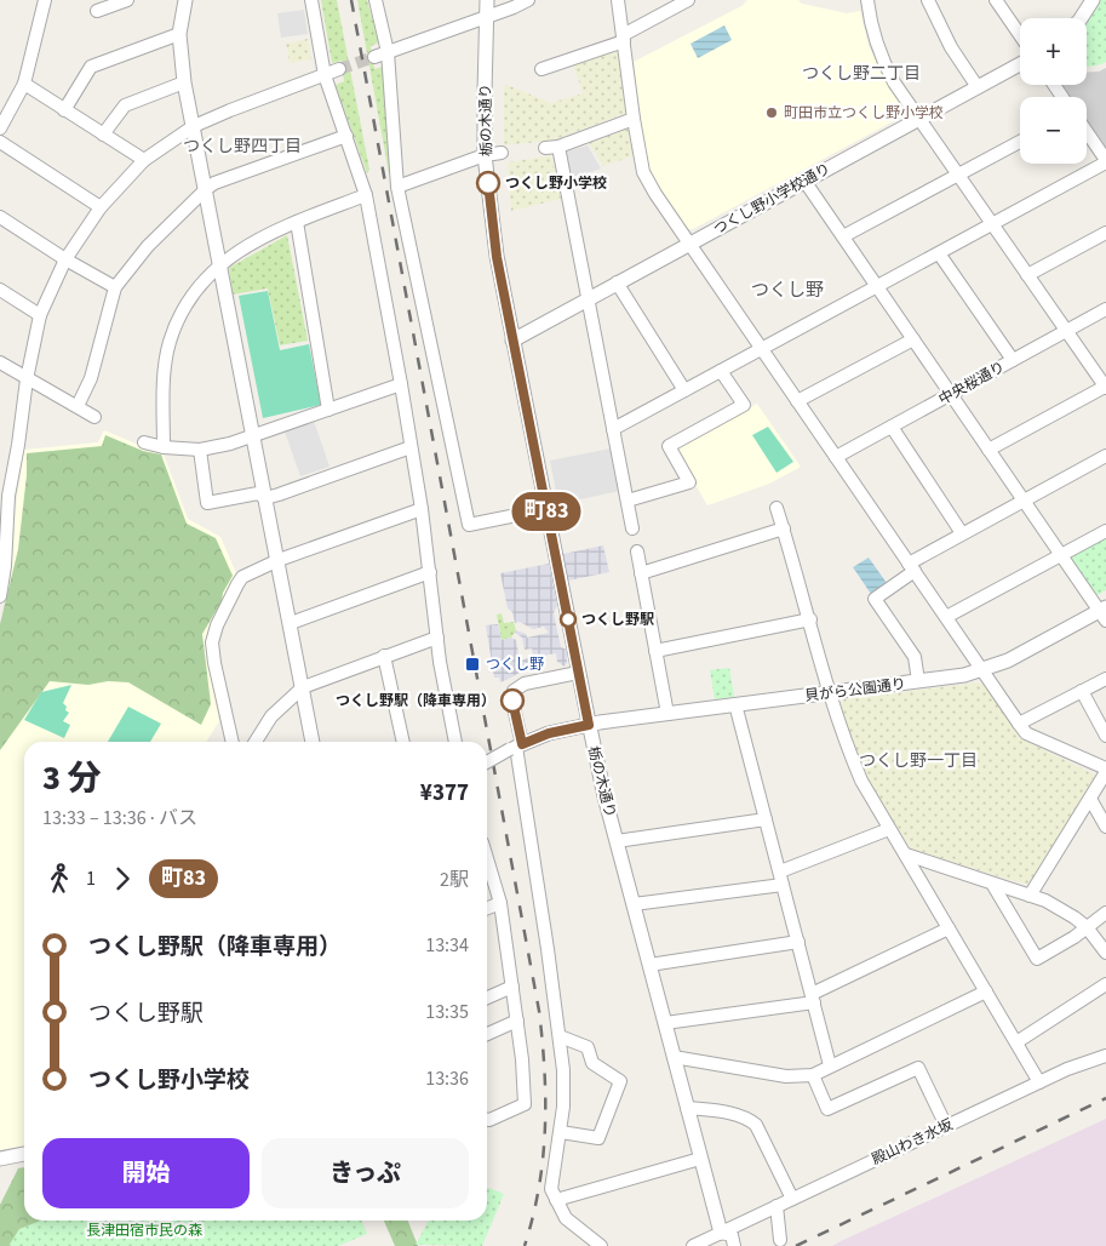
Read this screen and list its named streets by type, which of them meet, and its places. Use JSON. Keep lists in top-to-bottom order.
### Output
{
  "streets": {
    "street": [
      "栃の木通り",
      "つくし野小学校通り",
      "中央桜通り",
      "貝がら公園通り",
      "殿山わき水坂"
    ]
  },
  "crossings": [
    ["栃の木通り", "つくし野小学校通り"],
    ["栃の木通り", "貝がら公園通り"],
    ["栃の木通り", "殿山わき水坂"]
  ],
  "districts": [
    "つくし野二丁目",
    "つくし野四丁目",
    "つくし野",
    "つくし野一丁目"
  ],
  "parks": ["長津田宿市民の森"],
  "places": {
    "other": [
      "町田市立つくし野小学校",
      "つくし野小学校",
      "つくし野駅",
      "つくし野駅（降車専用）"
    ],
    "transit": ["つくし野"]
  },
  "lines": ["bus line 町83"],
  "page": {
    "on_map": "町83",
    "map_buttons": ["+", "−"],
    "heading": ["3 分", "13:33 – 13:36 · バス", "¥377"],
    "legs": ["1", "町83", "2駅"],
    "list": [
      {
        "name": "つくし野駅（降車専用）",
        "value": "13:34"
      },
      {
        "name": "つくし野駅",
        "value": "13:35"
      },
      {
        "name": "つくし野小学校",
        "value": "13:36"
      }
    ],
    "buttons": ["開始", "きっぷ"]
  }
}
